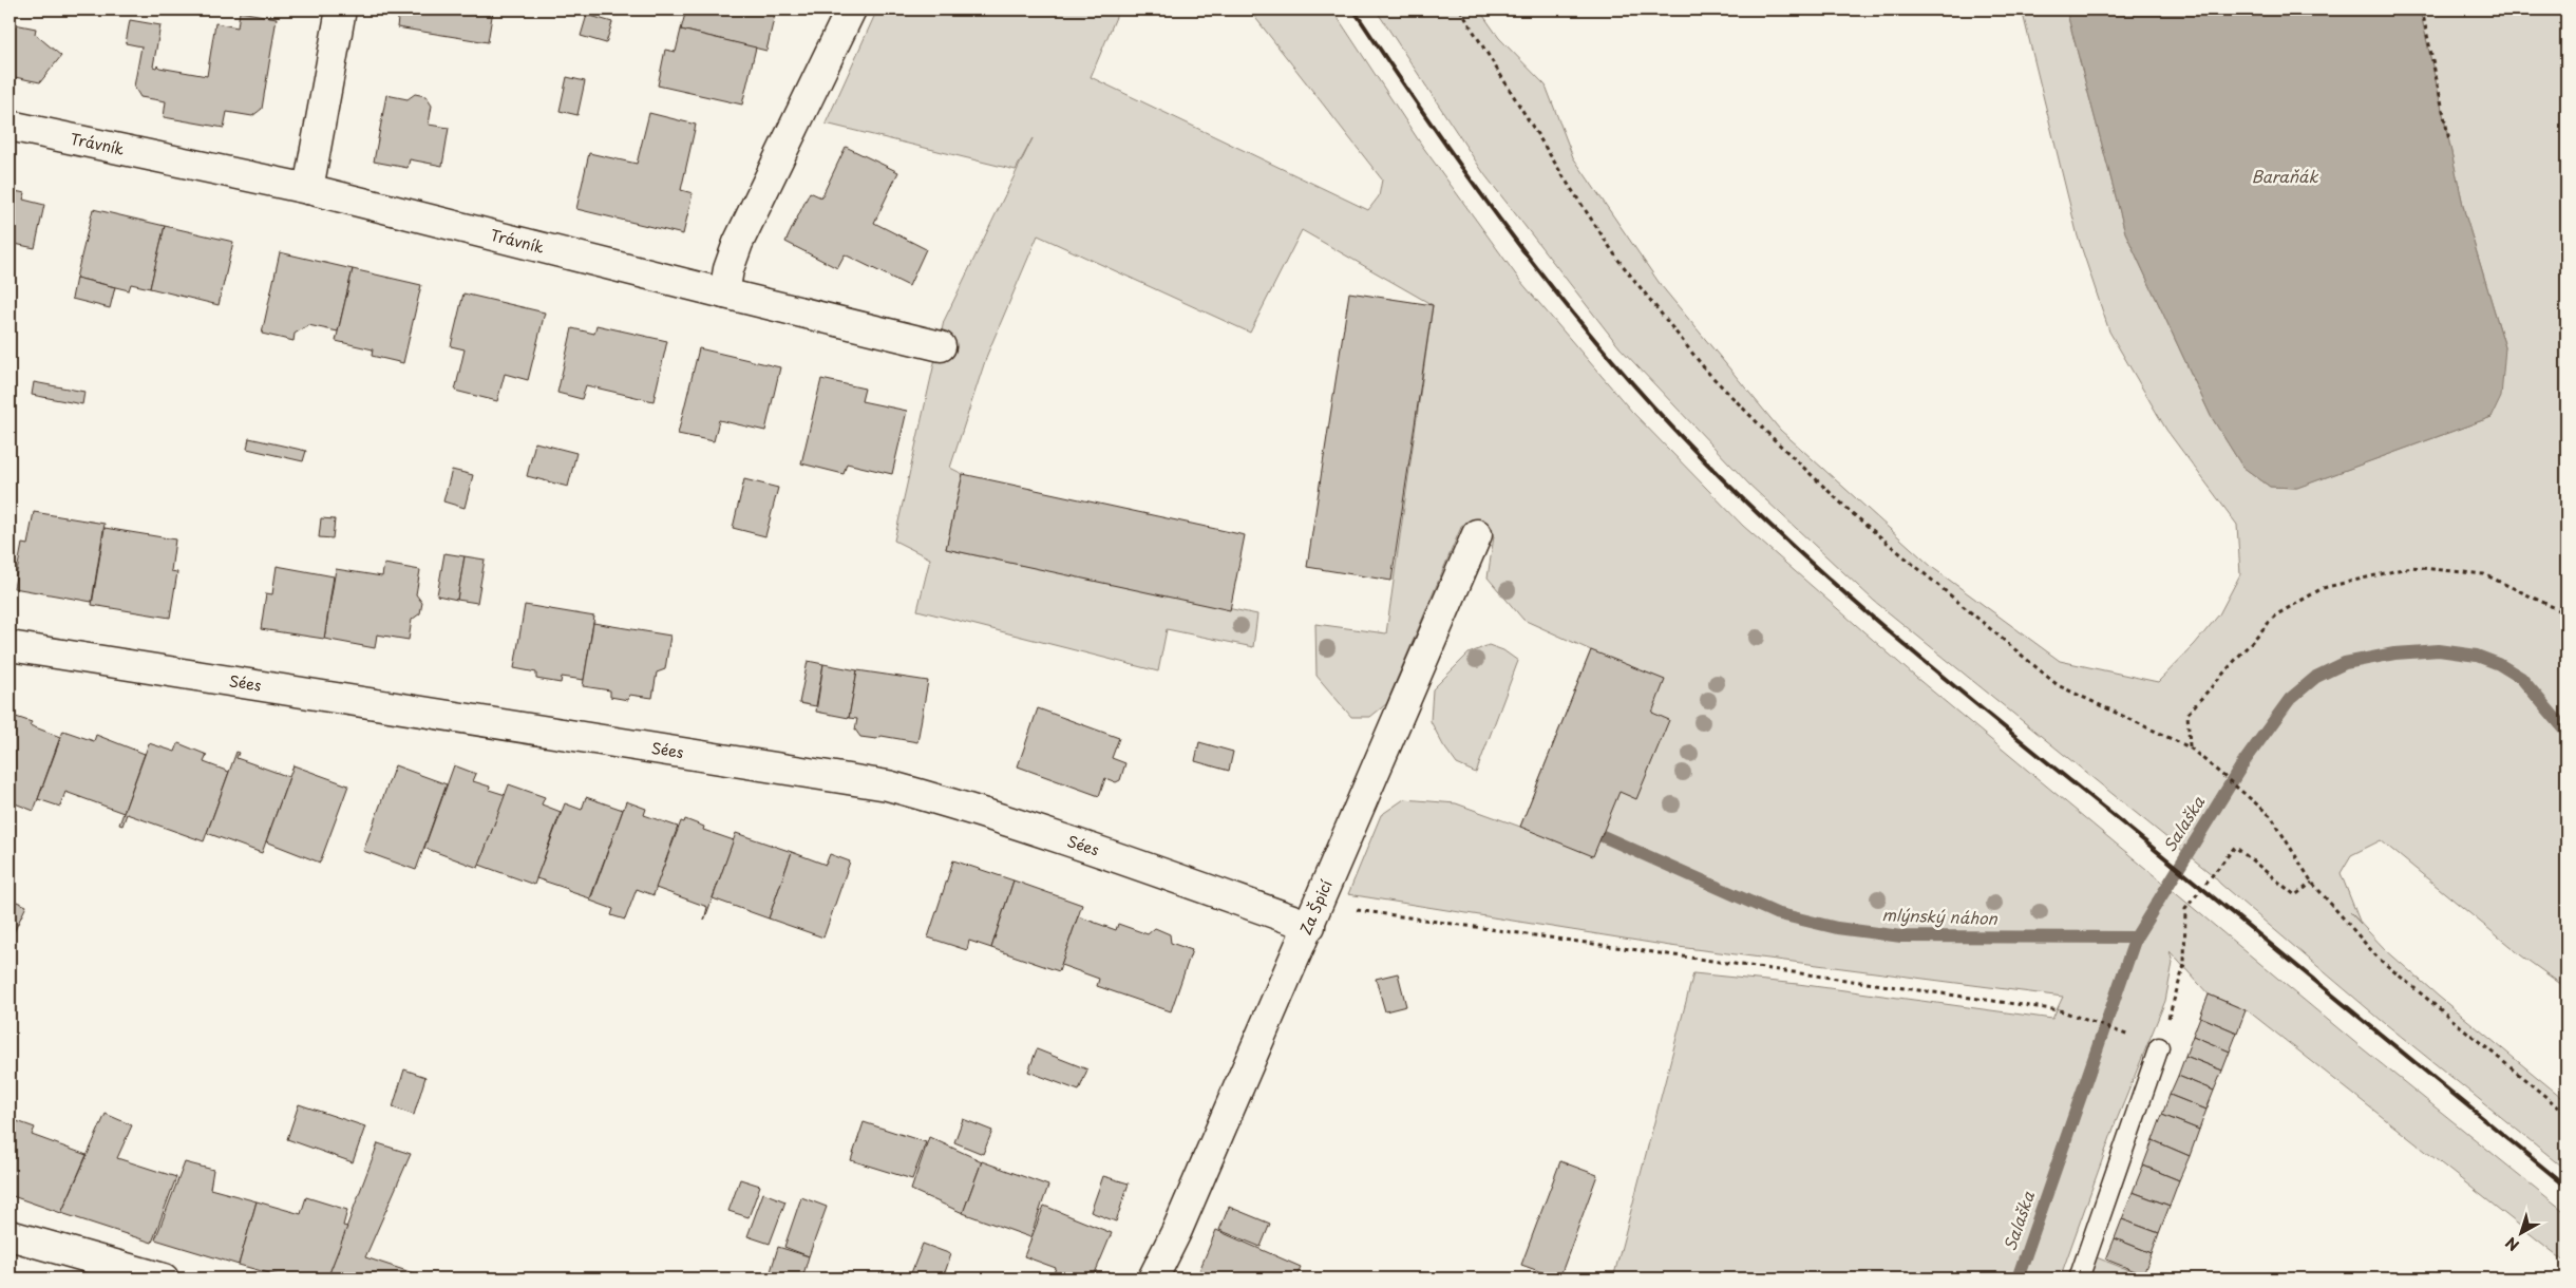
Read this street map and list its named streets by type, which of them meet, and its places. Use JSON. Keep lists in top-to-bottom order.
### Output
{
  "streets": {
    "street": ["Trávník", "Sées", "Za Špicí"]
  },
  "crossings": [
    ["Sées", "Za Špicí"]
  ],
  "water": ["Baraňák", "Salaška", "mlýnský náhon"],
  "north": "bottom left"
}
